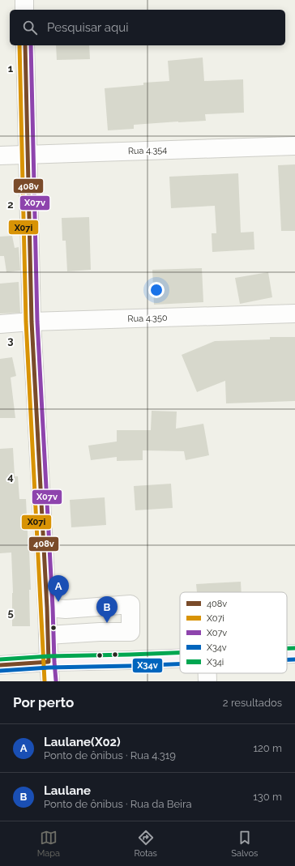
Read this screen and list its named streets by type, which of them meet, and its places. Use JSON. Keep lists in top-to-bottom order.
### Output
{
  "streets": {
    "street": ["Rua 4.354", "Rua 4.350"]
  },
  "lines": [
    "transit line 408v",
    "transit line X07i",
    "transit line X07v",
    "transit line X34i",
    "transit line X34v"
  ],
  "legend": [
    "408v",
    "X07i",
    "X07v",
    "X34v",
    "X34i"
  ],
  "page": {
    "search": "Pesquisar aqui",
    "pins": ["A", "B"],
    "heading": ["Por perto", "2 resultados"],
    "list": [
      {
        "mark": "A",
        "name": "Laulane(X02)",
        "note": "Ponto de ônibus · Rua 4.319",
        "value": "120 m"
      },
      {
        "mark": "B",
        "name": "Laulane",
        "note": "Ponto de ônibus · Rua da Beira",
        "value": "130 m"
      }
    ],
    "nav": ["Mapa", "Rotas", "Salvos"]
  },
  "grid": {
    "rows": [
      "1",
      "2",
      "3",
      "4",
      "5"
    ]
  }
}
